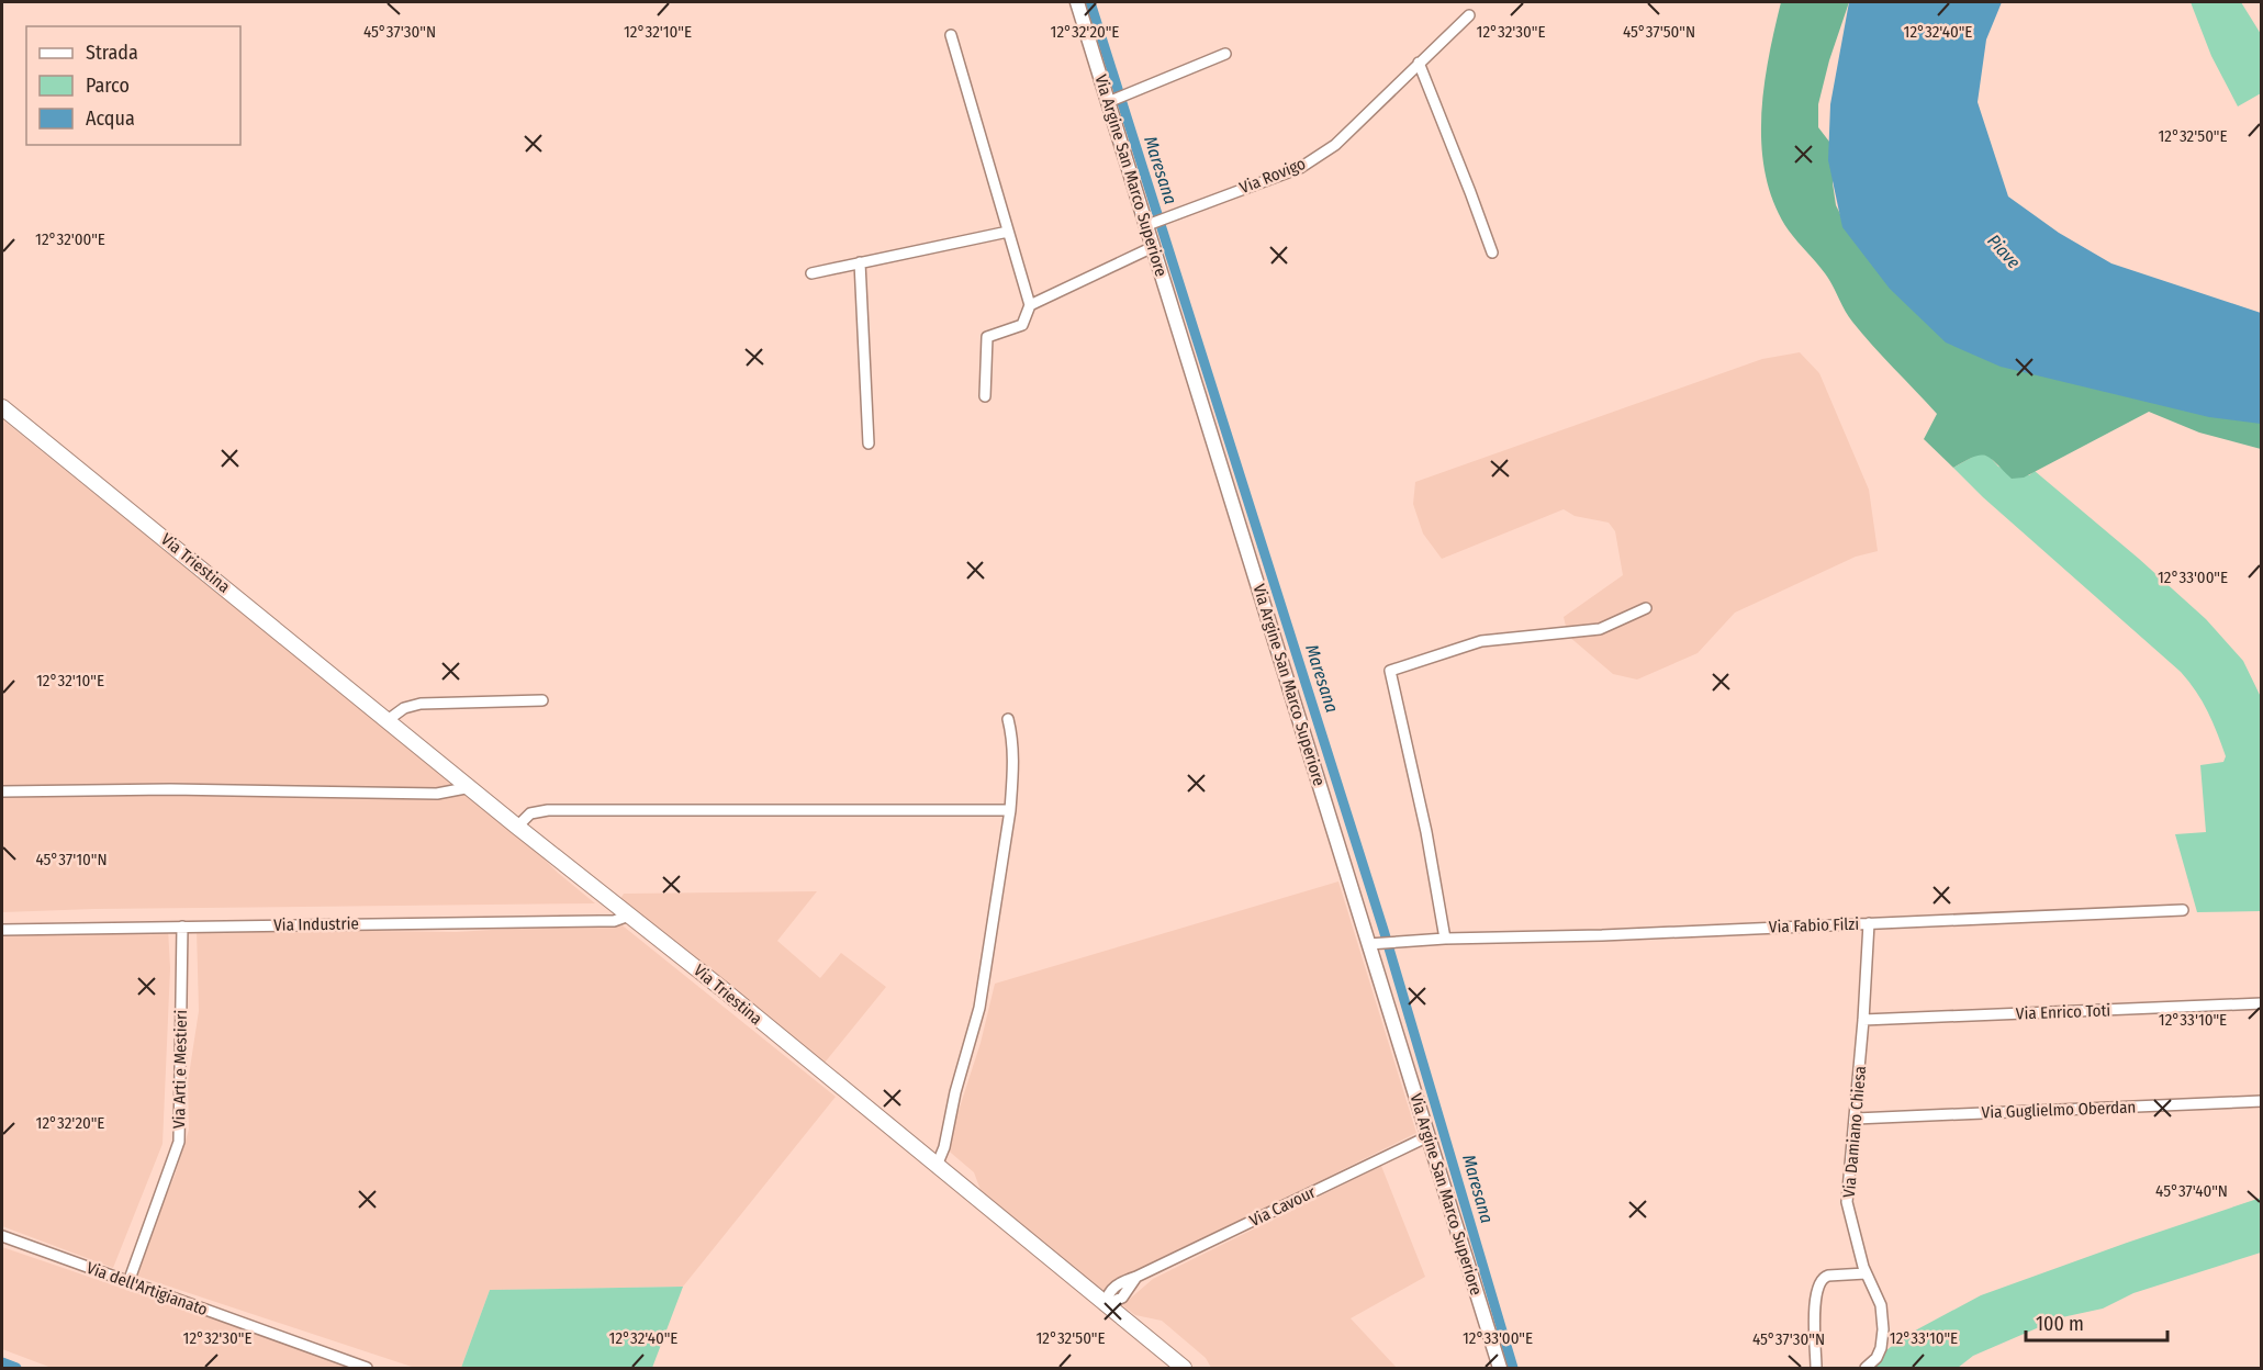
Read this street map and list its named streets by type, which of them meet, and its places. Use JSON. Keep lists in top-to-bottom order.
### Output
{
  "streets": {
    "main road": ["Via Triestina"],
    "street": [
      "Via Argine San Marco Superiore",
      "Via Rovigo",
      "Via Industrie",
      "Via Fabio Filzi",
      "Via Enrico Toti",
      "Via Arti e Mestieri",
      "Via Guglielmo Oberdan",
      "Via Damiano Chiesa",
      "Via Cavour",
      "Via dell'Artigianato"
    ]
  },
  "crossings": [
    ["Via Argine San Marco Superiore", "Via Rovigo"],
    ["Via Argine San Marco Superiore", "Via Fabio Filzi"],
    ["Via Argine San Marco Superiore", "Via Cavour"],
    ["Via Triestina", "Via Industrie"],
    ["Via Triestina", "Via Cavour"],
    ["Via Industrie", "Via Arti e Mestieri"],
    ["Via Fabio Filzi", "Via Damiano Chiesa"],
    ["Via Enrico Toti", "Via Damiano Chiesa"],
    ["Via Arti e Mestieri", "Via dell'Artigianato"],
    ["Via Guglielmo Oberdan", "Via Damiano Chiesa"]
  ],
  "water": ["Maresana", "Piave"],
  "legend": ["Strada", "Parco", "Acqua"],
  "scale_bar": "100 m",
  "coordinates": [
    "45°37'30\"N",
    "45°37'50\"N",
    "12°32'10\"E",
    "12°32'20\"E",
    "12°32'30\"E",
    "12°32'40\"E",
    "12°32'50\"E",
    "12°32'00\"E",
    "12°33'00\"E",
    "45°37'10\"N",
    "12°33'10\"E",
    "45°37'40\"N"
  ]
}
